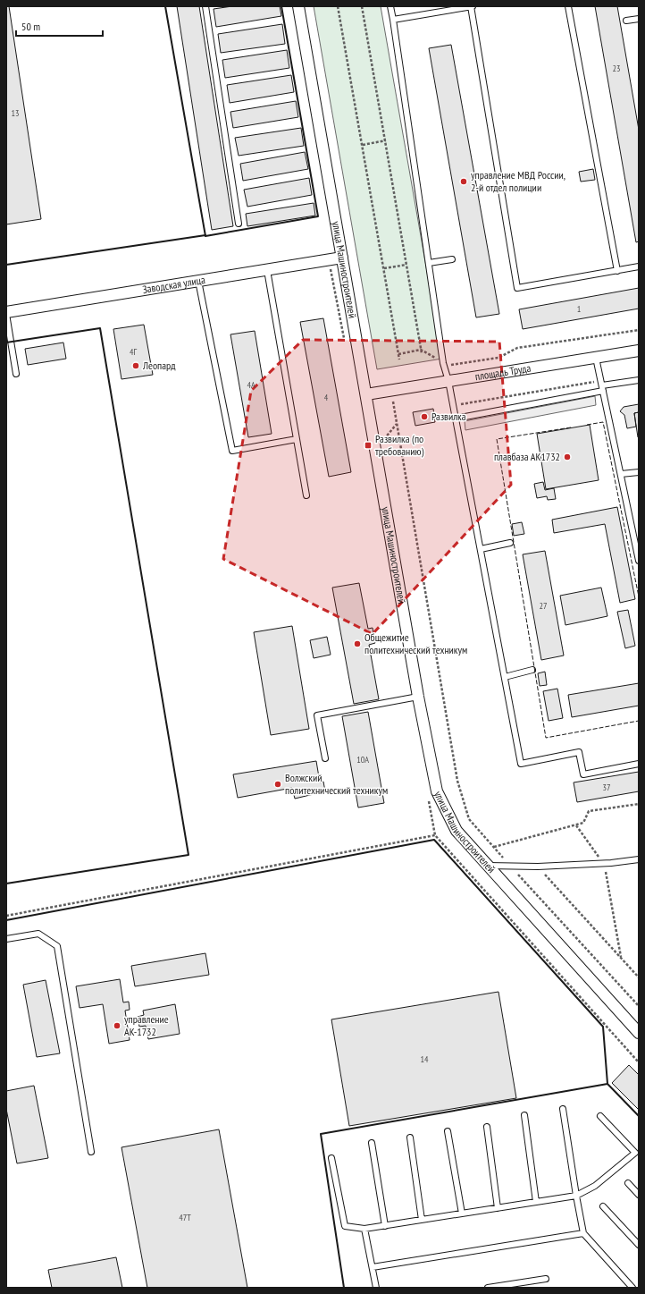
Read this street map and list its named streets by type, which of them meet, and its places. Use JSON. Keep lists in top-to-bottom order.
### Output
{
  "streets": {
    "street": ["улица Машиностроителей", "Заводская улица", "площадь Труда"]
  },
  "crossings": [
    ["улица Машиностроителей", "Заводская улица"],
    ["улица Машиностроителей", "площадь Труда"]
  ],
  "places": {
    "other": [
      "управление МВД России, 2-й отдел полиции",
      "Леопард",
      "Развилка",
      "плавбаза АК1732",
      "Общежитие политехнический техникум",
      "Волжский политехнический техникум",
      "управление AK-1732"
    ],
    "transit": ["Развилка (по требованию)"]
  },
  "house_numbers": [
    "23",
    "13",
    "1",
    "4Г",
    "4А",
    "4",
    "27",
    "10А",
    "37",
    "14",
    "47Т"
  ],
  "scale_bar": "50 m"
}
